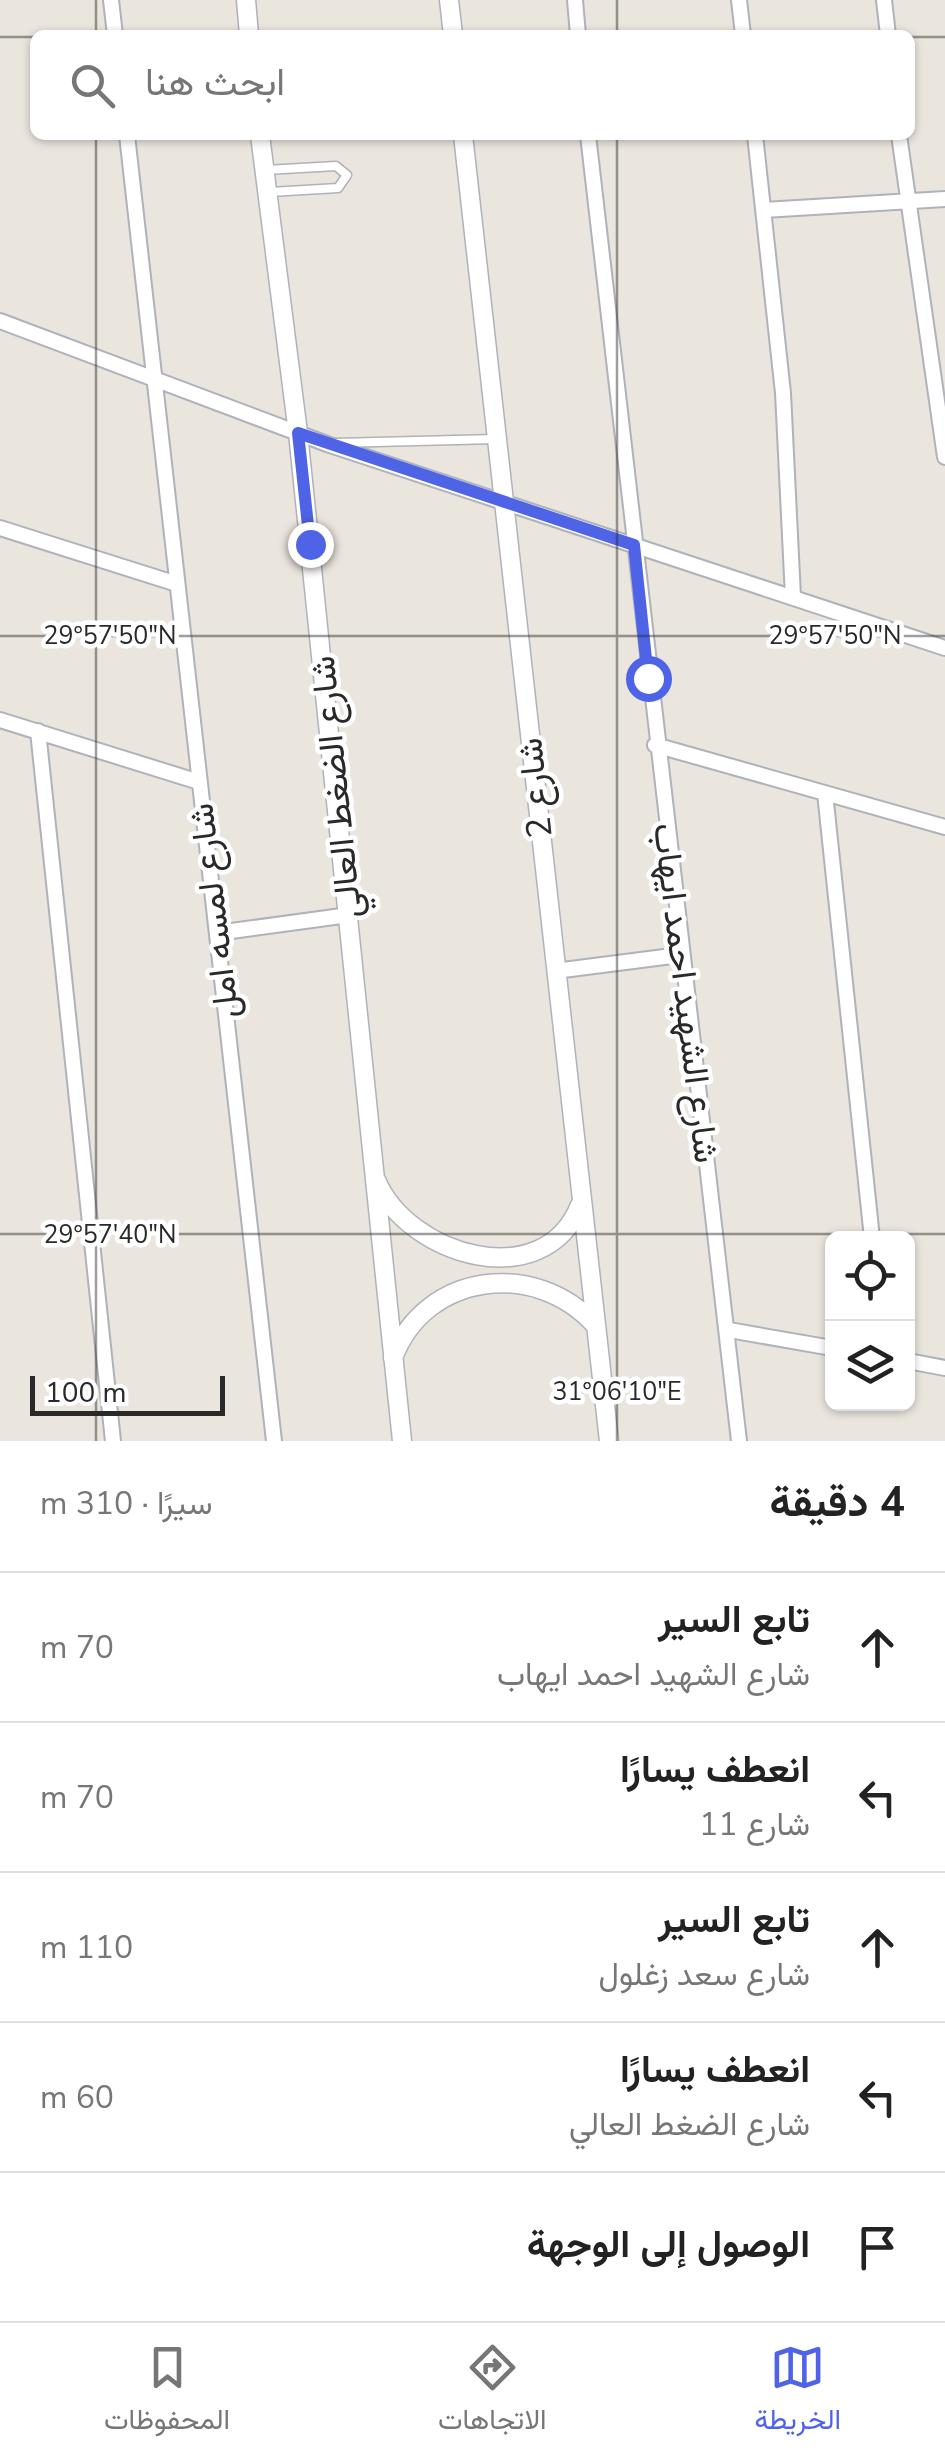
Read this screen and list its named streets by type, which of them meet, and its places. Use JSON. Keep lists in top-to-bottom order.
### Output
{
  "streets": {
    "street": [
      "شارع الضغط العالي",
      "شارع 2",
      "شارع لمسه امل",
      "شارع الشهيد احمد ايهاب"
    ]
  },
  "scale_bar": "100 m",
  "page": {
    "search": "ابحث هنا",
    "scale": "100 m",
    "heading": ["4 دقيقة", "سيرًا · 310 m"],
    "list": [
      ["تابع السير", "شارع الشهيد احمد ايهاب", "70 m"],
      ["انعطف يسارًا", "شارع 11", "70 m"],
      ["تابع السير", "شارع سعد زغلول", "110 m"],
      ["انعطف يسارًا", "شارع الضغط العالي", "60 m"],
      "الوصول إلى الوجهة"
    ],
    "nav": ["الخريطة", "الاتجاهات", "المحفوظات"]
  },
  "coordinates": ["29°57'50\"N", "29°57'40\"N", "31°06'10\"E"]
}
